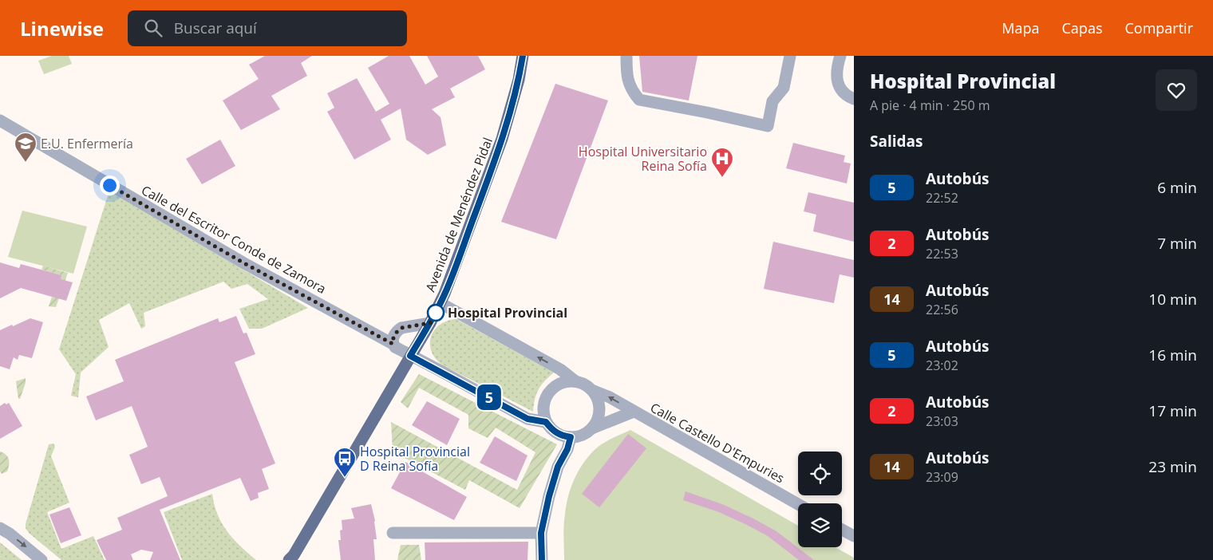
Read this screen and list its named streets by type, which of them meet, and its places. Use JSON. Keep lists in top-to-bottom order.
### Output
{
  "streets": {
    "main road": ["Avenida de Menéndez Pidal"],
    "street": ["Calle del Escritor Conde de Zamora", "Calle Castello D'Empuries"]
  },
  "crossings": [
    ["Avenida de Menéndez Pidal", "Calle del Escritor Conde de Zamora"],
    ["Calle del Escritor Conde de Zamora", "Calle Castello D'Empuries"]
  ],
  "places": {
    "school or university": ["E.U. Enfermería"],
    "hospital": ["Hospital Universitario Reina Sofía"],
    "other": ["Hospital Provincial"],
    "bus stop": ["Hospital Provincial D Reina Sofía"]
  },
  "lines": ["bus line 5"],
  "page": {
    "header": "Linewise",
    "search": "Buscar aquí",
    "nav": ["Mapa", "Capas", "Compartir"],
    "on_map": "5",
    "heading": [
      ["Hospital Provincial", "A pie · 4 min · 250 m"],
      "Salidas"
    ],
    "list": [
      {
        "mark": "5",
        "name": "Autobús",
        "note": "22:52",
        "value": "6 min"
      },
      {
        "mark": "2",
        "name": "Autobús",
        "note": "22:53",
        "value": "7 min"
      },
      {
        "mark": "14",
        "name": "Autobús",
        "note": "22:56",
        "value": "10 min"
      },
      {
        "mark": "5",
        "name": "Autobús",
        "note": "23:02",
        "value": "16 min"
      },
      {
        "mark": "2",
        "name": "Autobús",
        "note": "23:03",
        "value": "17 min"
      },
      {
        "mark": "14",
        "name": "Autobús",
        "note": "23:09",
        "value": "23 min"
      }
    ]
  }
}
